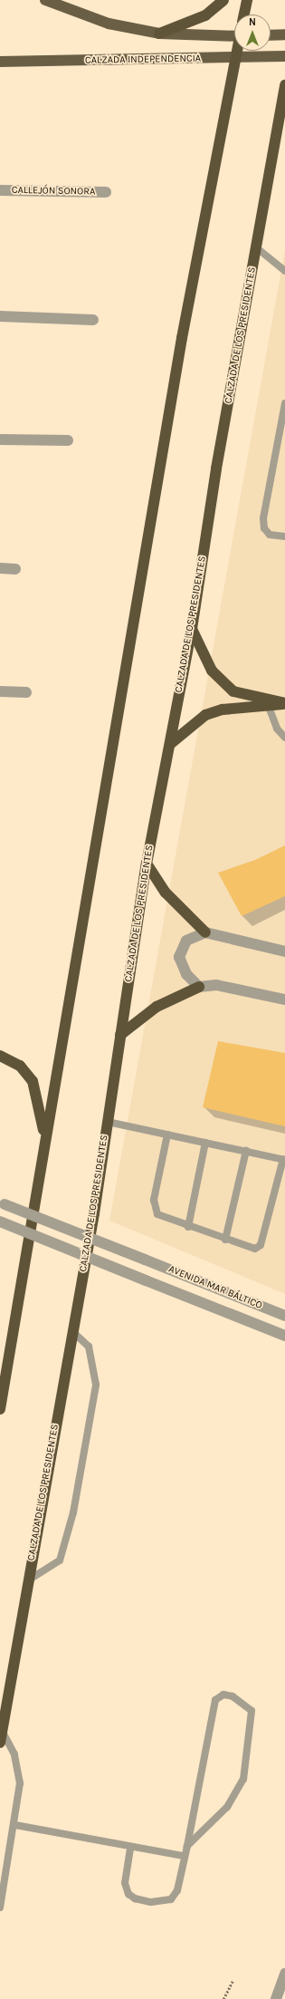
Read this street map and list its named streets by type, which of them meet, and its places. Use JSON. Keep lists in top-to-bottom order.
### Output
{
  "streets": {
    "highway": ["CALZADA DE LOS PRESIDENTES"],
    "main road": ["CALZADA INDEPENDENCIA"],
    "street": ["CALLEJÓN SONORA", "AVENIDA MAR BÁLTICO"]
  },
  "north": "top"
}
